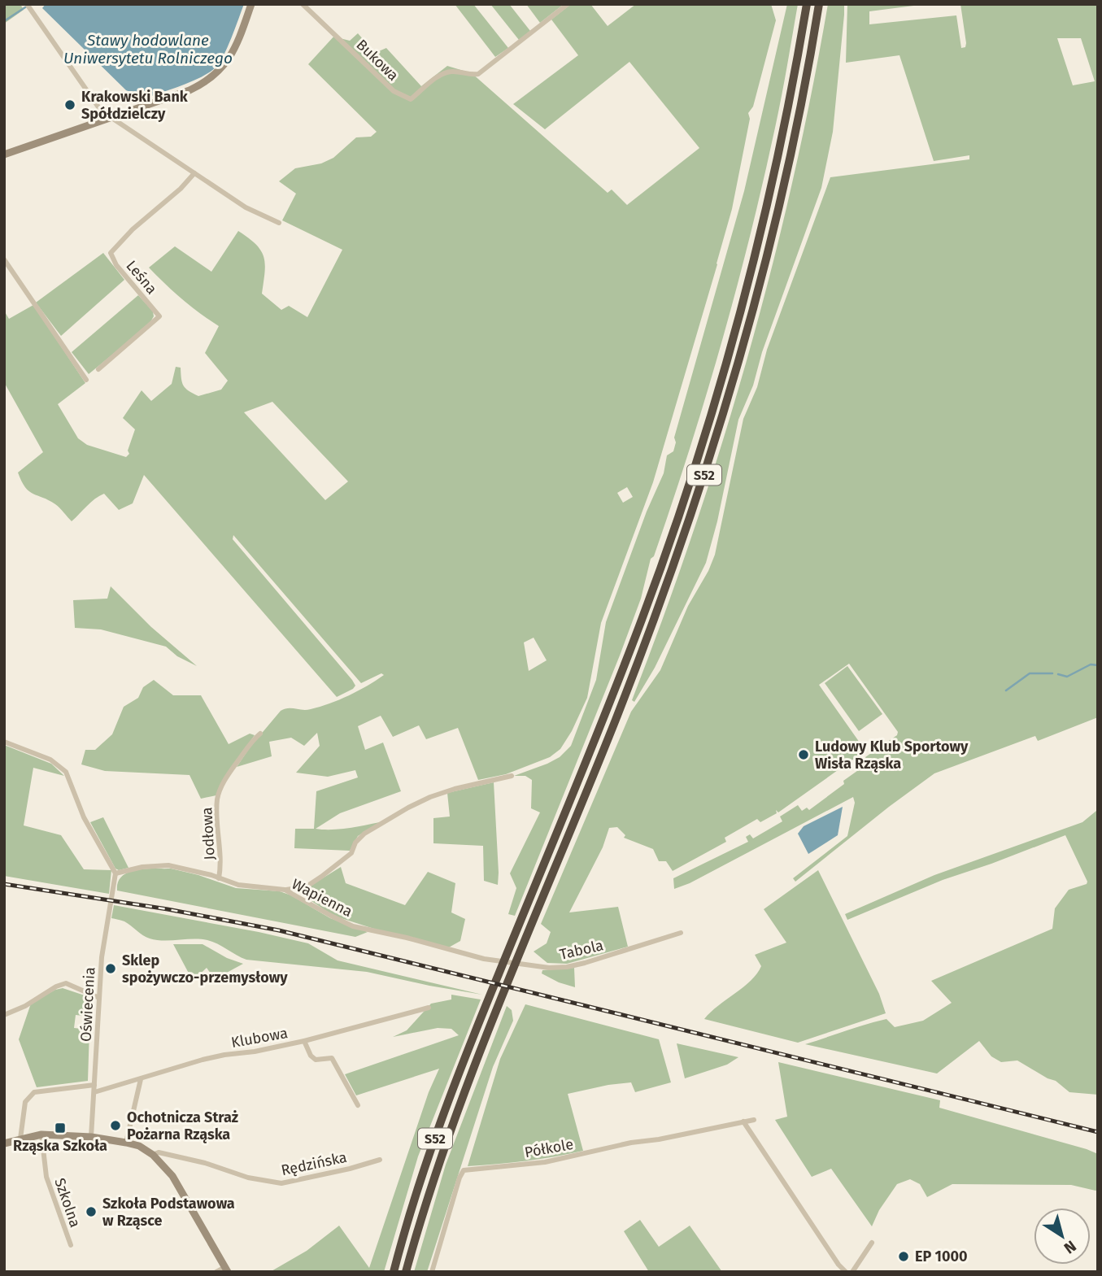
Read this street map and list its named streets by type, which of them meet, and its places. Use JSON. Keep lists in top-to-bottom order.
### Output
{
  "streets": {
    "highway": ["S52"],
    "street": [
      "Bukowa",
      "Leśna",
      "Jodłowa",
      "Wapienna",
      "Tabola",
      "Oświecenia",
      "Klubowa",
      "Półkole",
      "Rędzińska",
      "Szkolna"
    ]
  },
  "crossings": [
    ["Jodłowa", "Wapienna"],
    ["Wapienna", "Tabola"],
    ["Wapienna", "Oświecenia"],
    ["Oświecenia", "Klubowa"]
  ],
  "water": ["Stawy hodowlane Uniwersytetu Rolniczego"],
  "places": {
    "other": [
      "Krakowski Bank Spółdzielczy",
      "Ludowy Klub Sportowy Wisła Rząska",
      "Sklep spożywczo-przemysłowy",
      "Ochotnicza Straż Pożarna Rząska",
      "Szkoła Podstawowa w Rząsce",
      "EP 1000"
    ],
    "transit": ["Rząska Szkoła"]
  },
  "north": "bottom right"
}
